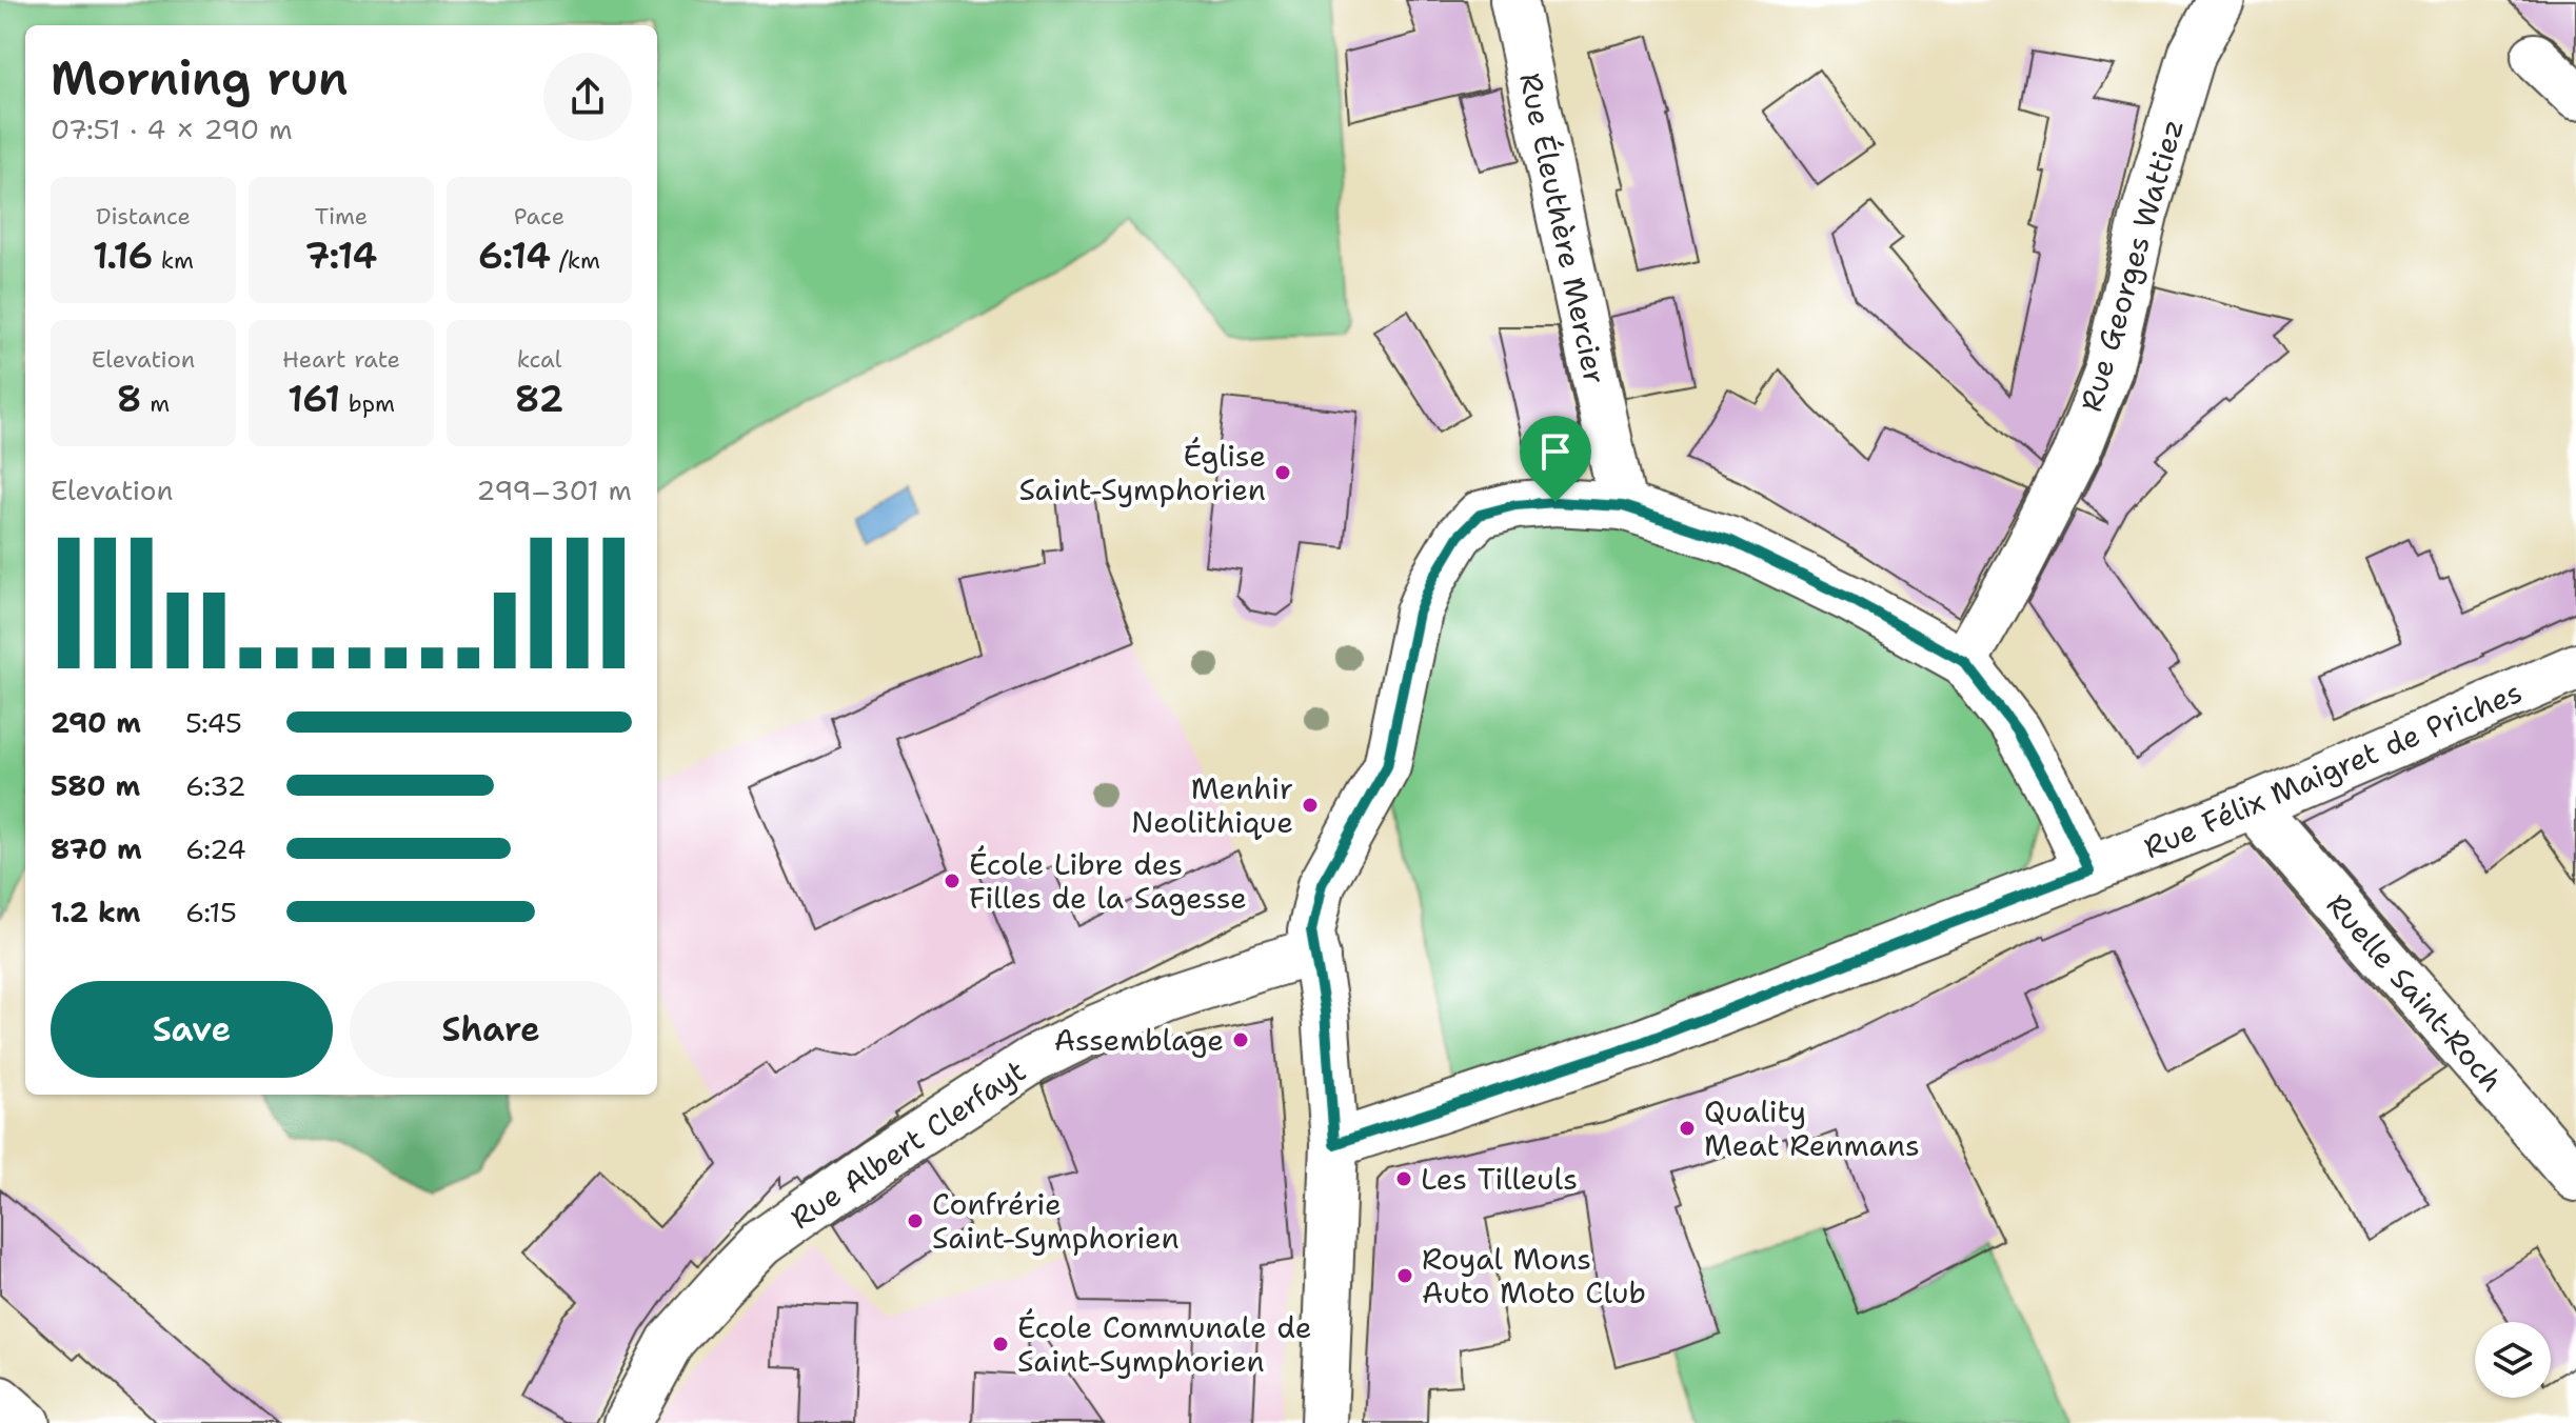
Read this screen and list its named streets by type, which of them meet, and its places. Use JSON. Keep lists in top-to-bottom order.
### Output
{
  "streets": {
    "street": [
      "Rue Éleuthère Mercier",
      "Rue Georges Wattiez",
      "Rue Félix Maigret de Priches",
      "Ruelle Saint-Roch",
      "Rue Albert Clerfayt"
    ]
  },
  "crossings": [
    ["Rue Félix Maigret de Priches", "Ruelle Saint-Roch"]
  ],
  "places": [
    "Église Saint-Symphorien",
    "Menhir Neolithique",
    "École Libre des Filles de la Sagesse",
    "Assemblage",
    "Quality Meat Renmans",
    "Les Tilleuls",
    "Confrérie Saint-Symphorien",
    "Royal Mons Auto Moto Club",
    "École Communale de Saint-Symphorien"
  ],
  "page": {
    "heading": ["Morning run", "07:51 · 4 × 290 m"],
    "stats": [
      ["Distance", "1.16 km"],
      ["Time", "7:14"],
      ["Pace", "6:14 /km"],
      ["Elevation", "8 m"],
      ["Heart rate", "161 bpm"],
      ["kcal", "82"]
    ],
    "chart": ["Elevation", "299–301 m"],
    "list": [
      {
        "name": "290 m",
        "note": "5:45"
      },
      {
        "name": "580 m",
        "note": "6:32"
      },
      {
        "name": "870 m",
        "note": "6:24"
      },
      {
        "name": "1.2 km",
        "note": "6:15"
      }
    ],
    "buttons": ["Save", "Share"]
  }
}
